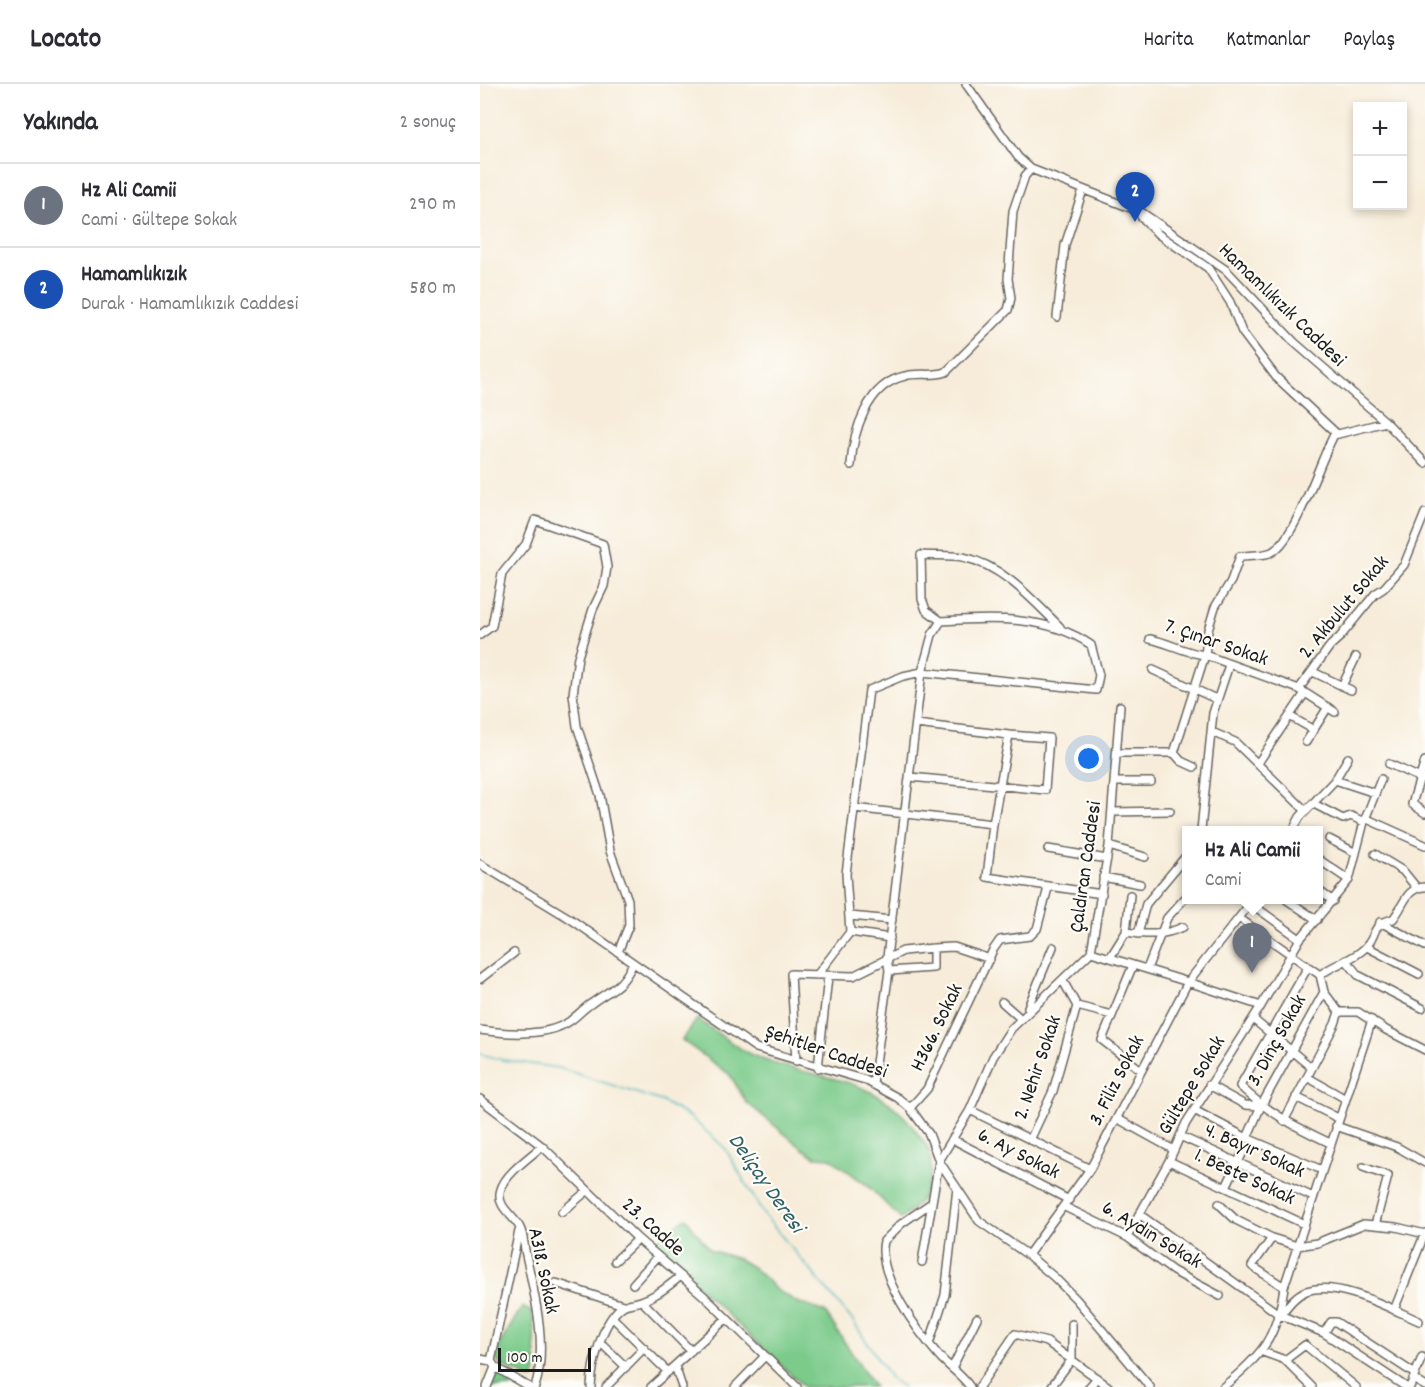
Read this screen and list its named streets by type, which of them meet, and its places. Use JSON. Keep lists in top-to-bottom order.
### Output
{
  "streets": {
    "street": [
      "Hamamlıkızık Caddesi",
      "2. Akbulut Sokak",
      "7. Çınar Sokak",
      "Çaldıran Caddesi",
      "H366. Sokak",
      "3. Dinç Sokak",
      "Şehitler Caddesi",
      "2. Nehir Sokak",
      "3. Filiz Sokak",
      "Gültepe Sokak",
      "4. Bayır Sokak",
      "6. Ay Sokak",
      "1. Beste Sokak",
      "23. Cadde",
      "6. Aydın Sokak",
      "A318. Sokak"
    ]
  },
  "crossings": [
    ["2. Akbulut Sokak", "7. Çınar Sokak"],
    ["Çaldıran Caddesi", "Şehitler Caddesi"],
    ["Çaldıran Caddesi", "6. Ay Sokak"],
    ["H366. Sokak", "Şehitler Caddesi"],
    ["Şehitler Caddesi", "3. Filiz Sokak"],
    ["3. Filiz Sokak", "6. Ay Sokak"],
    ["3. Filiz Sokak", "6. Aydın Sokak"],
    ["Gültepe Sokak", "4. Bayır Sokak"],
    ["Gültepe Sokak", "1. Beste Sokak"],
    ["Gültepe Sokak", "6. Aydın Sokak"],
    ["6. Ay Sokak", "6. Aydın Sokak"],
    ["23. Cadde", "A318. Sokak"]
  ],
  "water": ["Deliçay Deresi"],
  "scale_bar": "100 m",
  "page": {
    "header": "Locato",
    "nav": ["Harita", "Katmanlar", "Paylaş"],
    "heading": ["Yakında", "2 sonuç"],
    "map_buttons": ["+", "−"],
    "list": [
      {
        "mark": "1",
        "name": "Hz Ali Camii",
        "note": "Cami · Gültepe Sokak",
        "value": "290 m"
      },
      {
        "mark": "2",
        "name": "Hamamlıkızık",
        "note": "Durak · Hamamlıkızık Caddesi",
        "value": "580 m"
      }
    ],
    "pins": ["2", "1"],
    "popup": ["Hz Ali Camii", "Cami"],
    "scale": "100 m"
  }
}
